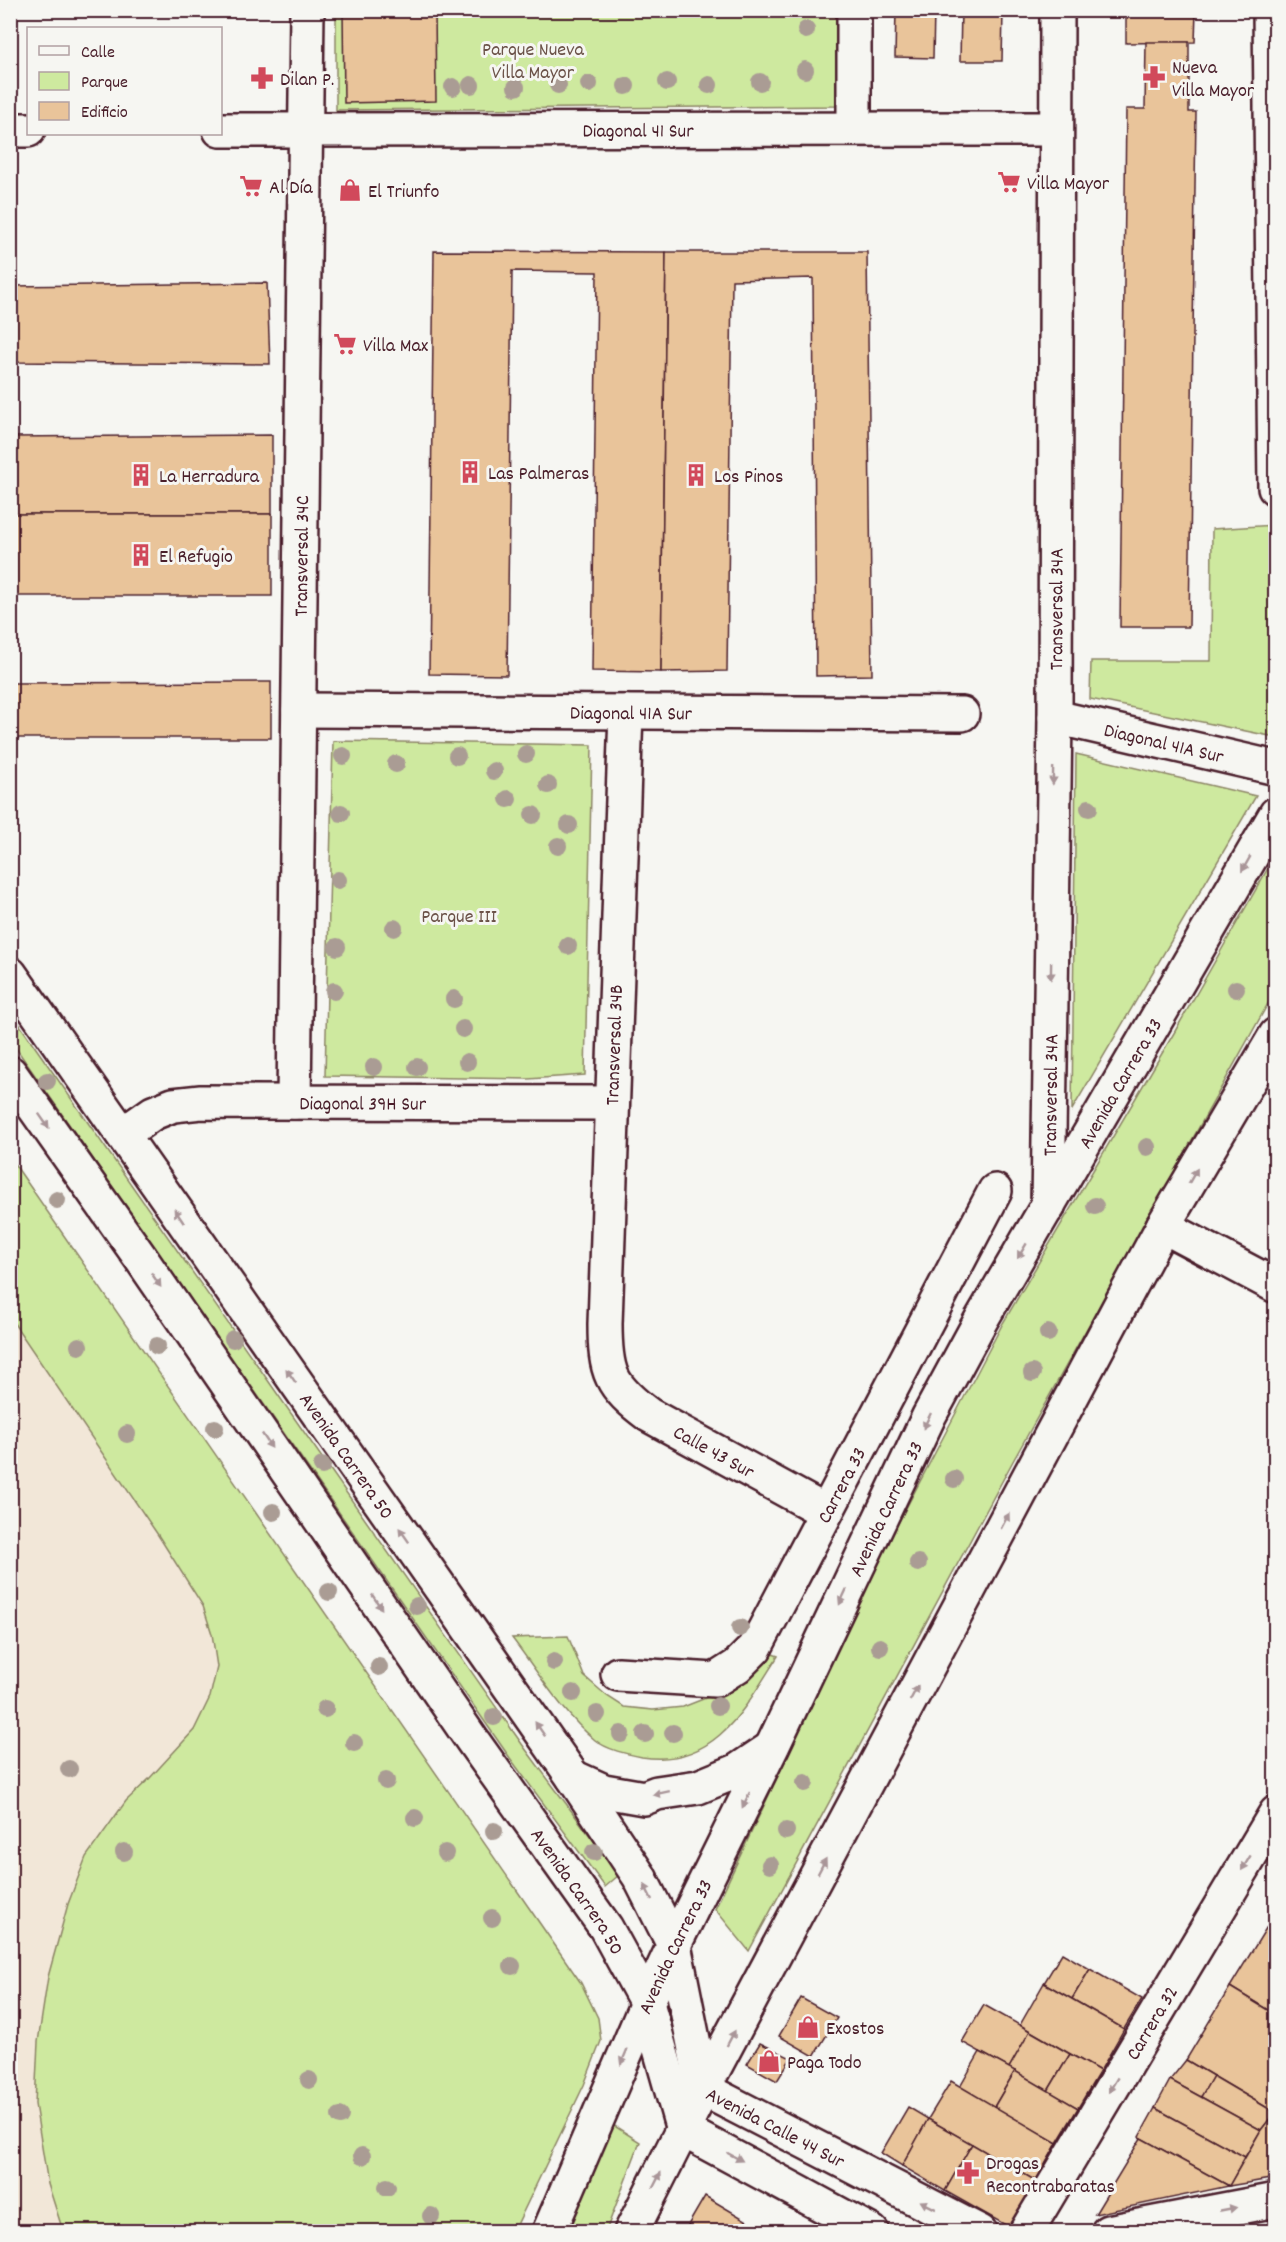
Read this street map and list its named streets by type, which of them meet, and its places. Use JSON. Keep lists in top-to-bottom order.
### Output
{
  "streets": {
    "street": [
      "Diagonal 41 Sur",
      "Transversal 34C",
      "Transversal 34A",
      "Diagonal 41A Sur",
      "Transversal 34B",
      "Avenida Carrera 33",
      "Diagonal 39H Sur",
      "Calle 43 Sur",
      "Avenida Carrera 50",
      "Carrera 33",
      "Carrera 32",
      "Avenida Calle 44 Sur"
    ]
  },
  "crossings": [
    ["Diagonal 41 Sur", "Transversal 34C"],
    ["Diagonal 41 Sur", "Transversal 34A"],
    ["Transversal 34C", "Diagonal 41A Sur"],
    ["Transversal 34C", "Diagonal 39H Sur"],
    ["Transversal 34A", "Diagonal 41A Sur"],
    ["Transversal 34A", "Avenida Carrera 33"],
    ["Diagonal 41A Sur", "Transversal 34B"],
    ["Transversal 34B", "Diagonal 39H Sur"],
    ["Transversal 34B", "Calle 43 Sur"],
    ["Avenida Carrera 33", "Avenida Carrera 50"],
    ["Avenida Carrera 33", "Avenida Calle 44 Sur"],
    ["Diagonal 39H Sur", "Avenida Carrera 50"],
    ["Calle 43 Sur", "Carrera 33"],
    ["Avenida Carrera 50", "Avenida Calle 44 Sur"]
  ],
  "one_way": ["Transversal 34A", "Carrera 32"],
  "parks": ["Parque Nueva Villa Mayor", "Parque III"],
  "places": {
    "pharmacy": ["Nueva Villa Mayor", "Dilan P.", "Drogas Recontrabaratas"],
    "supermarket": ["Villa Mayor", "Al Día", "Villa Max"],
    "shop": ["El Triunfo", "Exostos", "Paga Todo"],
    "building": [
      "Las Palmeras",
      "La Herradura",
      "Los Pinos",
      "El Refugio"
    ]
  },
  "legend": ["Calle", "Parque", "Edificio"]
}
